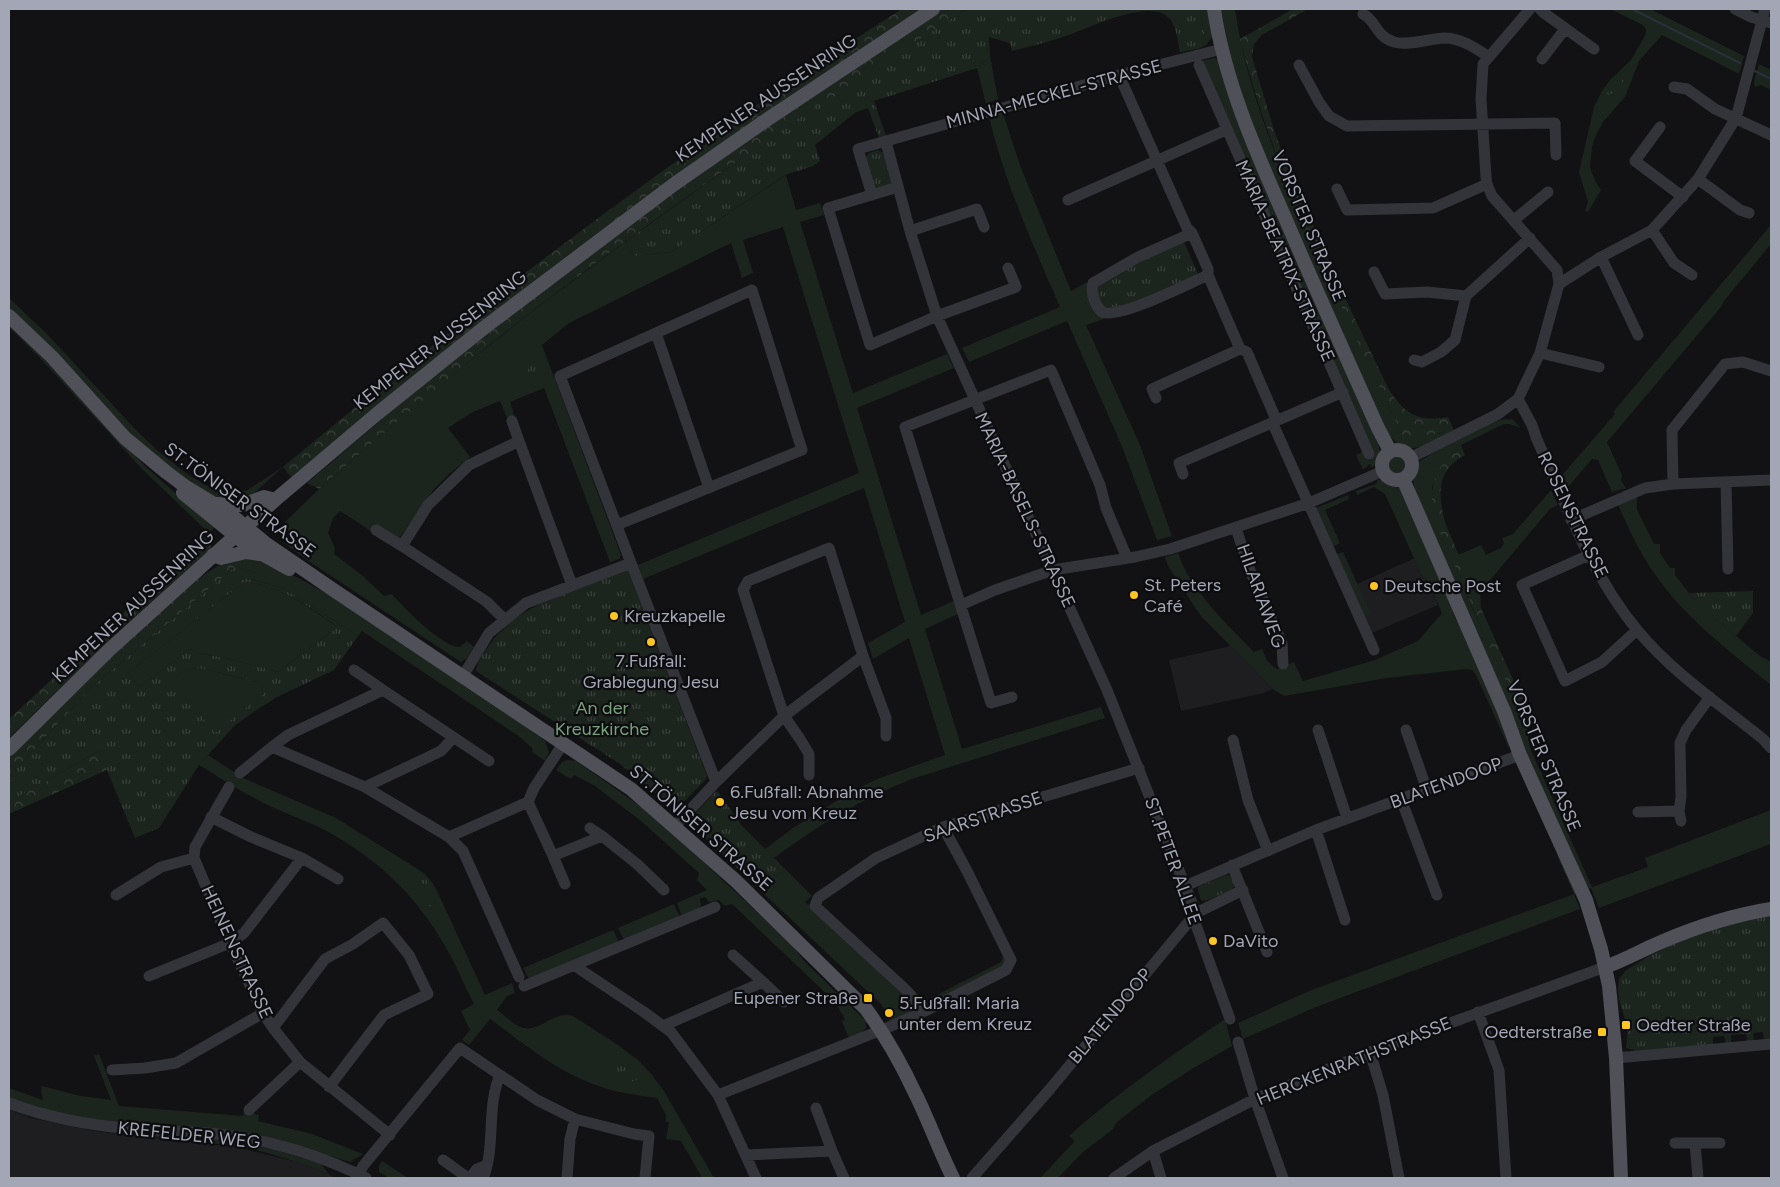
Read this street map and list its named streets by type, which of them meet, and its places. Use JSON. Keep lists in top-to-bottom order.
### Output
{
  "streets": {
    "main road": ["KEMPENER AUSSENRING", "VORSTER STRASSE", "ST.TÖNISER STRASSE"],
    "street": [
      "MINNA-MECKEL-STRASSE",
      "MARIA-BEATRIX-STRASSE",
      "MARIA-BASELS-STRASSE",
      "ROSENSTRASSE",
      "HILARIAWEG",
      "BLATENDOOP",
      "SAARSTRASSE",
      "ST.PETER ALLEE",
      "HEINENSTRASSE",
      "HERCKENRATHSTRASSE",
      "KREFELDER WEG"
    ]
  },
  "crossings": [
    ["MINNA-MECKEL-STRASSE", "VORSTER STRASSE"],
    ["MINNA-MECKEL-STRASSE", "MARIA-BASELS-STRASSE"],
    ["KEMPENER AUSSENRING", "ST.TÖNISER STRASSE"],
    ["VORSTER STRASSE", "BLATENDOOP"],
    ["VORSTER STRASSE", "HERCKENRATHSTRASSE"],
    ["MARIA-BASELS-STRASSE", "ST.PETER ALLEE"],
    ["BLATENDOOP", "ST.PETER ALLEE"],
    ["SAARSTRASSE", "ST.PETER ALLEE"]
  ],
  "parks": ["An der Kreuzkirche"],
  "places": {
    "other": [
      "Deutsche Post",
      "St. Peters Café",
      "Kreuzkapelle",
      "7.Fußfall: Grablegung Jesu",
      "6.Fußfall: Abnahme Jesu vom Kreuz",
      "DaVito",
      "5.Fußfall: Maria unter dem Kreuz"
    ],
    "transit": ["Eupener Straße", "Oedter Straße", "Oedterstraße"]
  }
}
